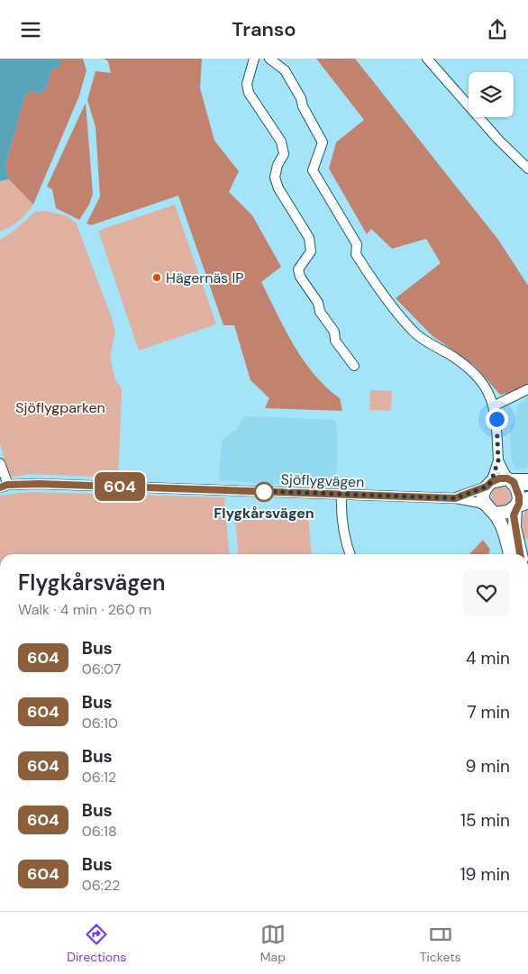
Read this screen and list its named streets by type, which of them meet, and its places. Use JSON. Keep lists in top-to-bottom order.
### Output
{
  "streets": {
    "street": ["Sjöflygvägen"]
  },
  "parks": ["Sjöflygparken"],
  "places": ["Hägernäs IP", "Flygkårsvägen"],
  "lines": ["bus line 604"],
  "page": {
    "header": "Transo",
    "on_map": "604",
    "heading": ["Flygkårsvägen", "Walk · 4 min · 260 m"],
    "list": [
      {
        "mark": "604",
        "name": "Bus",
        "note": "06:07",
        "value": "4 min"
      },
      {
        "mark": "604",
        "name": "Bus",
        "note": "06:10",
        "value": "7 min"
      },
      {
        "mark": "604",
        "name": "Bus",
        "note": "06:12",
        "value": "9 min"
      },
      {
        "mark": "604",
        "name": "Bus",
        "note": "06:18",
        "value": "15 min"
      },
      {
        "mark": "604",
        "name": "Bus",
        "note": "06:22",
        "value": "19 min"
      }
    ],
    "tabs": ["Directions", "Map", "Tickets"]
  }
}
